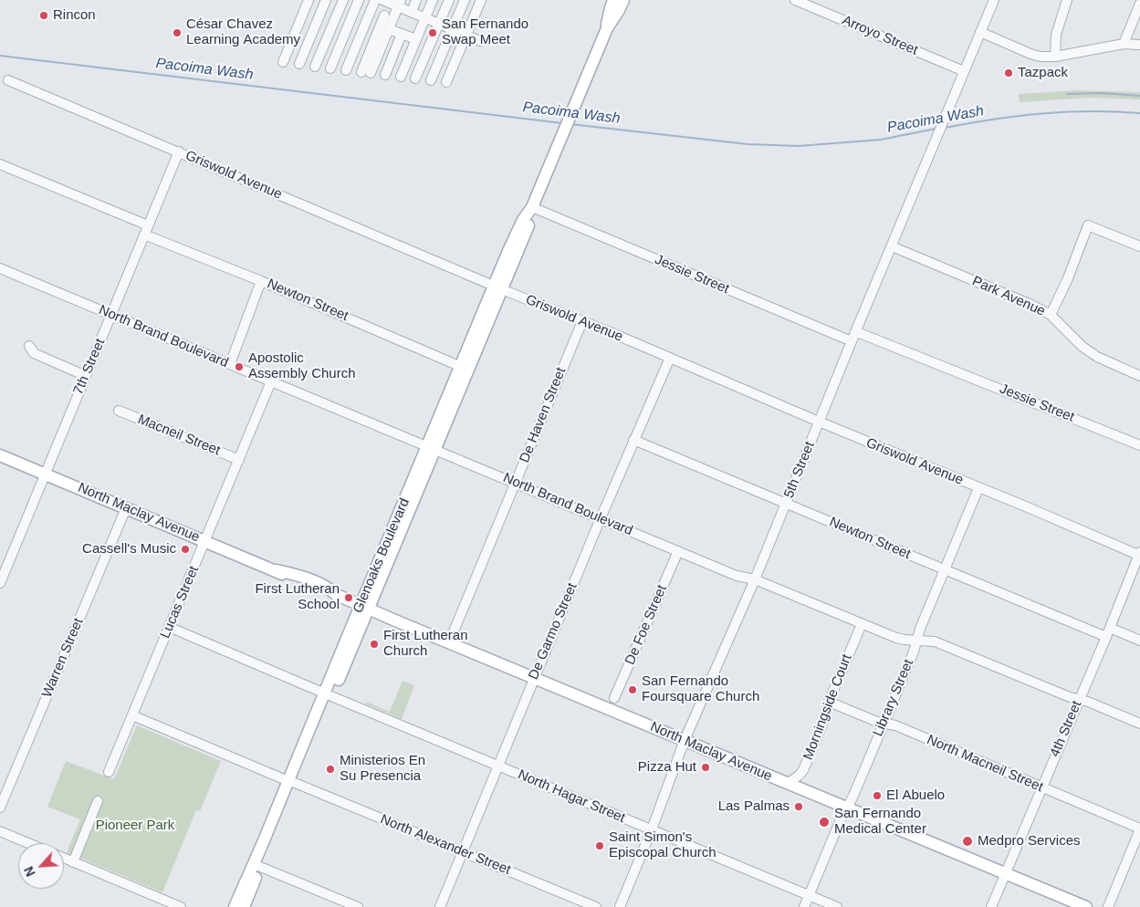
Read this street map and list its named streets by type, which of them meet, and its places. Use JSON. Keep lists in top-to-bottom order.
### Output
{
  "streets": {
    "main road": ["North Maclay Avenue", "Glenoaks Boulevard"],
    "street": [
      "Arroyo Street",
      "Griswold Avenue",
      "Jessie Street",
      "Park Avenue",
      "Newton Street",
      "North Brand Boulevard",
      "7th Street",
      "De Haven Street",
      "Macneil Street",
      "5th Street",
      "Lucas Street",
      "De Foe Street",
      "De Garmo Street",
      "Warren Street",
      "Library Street",
      "Morningside Court",
      "4th Street",
      "North Macneil Street",
      "North Hagar Street",
      "North Alexander Street"
    ]
  },
  "crossings": [
    ["Arroyo Street", "5th Street"],
    ["Griswold Avenue", "7th Street"],
    ["Griswold Avenue", "De Haven Street"],
    ["Griswold Avenue", "5th Street"],
    ["Griswold Avenue", "Glenoaks Boulevard"],
    ["Griswold Avenue", "De Garmo Street"],
    ["Griswold Avenue", "Library Street"],
    ["Griswold Avenue", "4th Street"],
    ["Jessie Street", "5th Street"],
    ["Jessie Street", "Glenoaks Boulevard"],
    ["Park Avenue", "5th Street"],
    ["Newton Street", "7th Street"],
    ["Newton Street", "5th Street"],
    ["Newton Street", "Glenoaks Boulevard"],
    ["Newton Street", "De Garmo Street"],
    ["Newton Street", "Library Street"],
    ["Newton Street", "4th Street"],
    ["North Brand Boulevard", "7th Street"],
    ["North Brand Boulevard", "De Haven Street"],
    ["North Brand Boulevard", "5th Street"],
    ["North Brand Boulevard", "Glenoaks Boulevard"],
    ["North Brand Boulevard", "Lucas Street"],
    ["North Brand Boulevard", "De Foe Street"],
    ["North Brand Boulevard", "De Garmo Street"],
    ["North Brand Boulevard", "Library Street"],
    ["North Brand Boulevard", "Morningside Court"],
    ["North Brand Boulevard", "4th Street"],
    ["7th Street", "North Maclay Avenue"],
    ["Macneil Street", "Lucas Street"],
    ["5th Street", "North Maclay Avenue"],
    ["5th Street", "North Hagar Street"],
    ["North Maclay Avenue", "Glenoaks Boulevard"],
    ["North Maclay Avenue", "Lucas Street"],
    ["North Maclay Avenue", "De Garmo Street"],
    ["North Maclay Avenue", "Warren Street"],
    ["North Maclay Avenue", "Library Street"],
    ["North Maclay Avenue", "Morningside Court"],
    ["North Maclay Avenue", "4th Street"],
    ["Glenoaks Boulevard", "North Hagar Street"],
    ["Glenoaks Boulevard", "North Alexander Street"],
    ["Lucas Street", "North Hagar Street"],
    ["Lucas Street", "North Alexander Street"],
    ["De Garmo Street", "North Hagar Street"],
    ["De Garmo Street", "North Alexander Street"],
    ["Library Street", "North Macneil Street"],
    ["Library Street", "North Hagar Street"],
    ["Morningside Court", "North Macneil Street"],
    ["4th Street", "North Macneil Street"]
  ],
  "water": ["Pacoima Wash"],
  "parks": ["Pioneer Park"],
  "places": [
    "Rincon",
    "César Chavez Learning Academy",
    "San Fernando Swap Meet",
    "Tazpack",
    "Apostolic Assembly Church",
    "Cassell's Music",
    "First Lutheran School",
    "First Lutheran Church",
    "San Fernando Foursquare Church",
    "Pizza Hut",
    "Ministerios En Su Presencia",
    "El Abuelo",
    "Las Palmas",
    "San Fernando Medical Center",
    "Medpro Services",
    "Saint Simon's Episcopal Church"
  ],
  "north": "bottom left"
}
